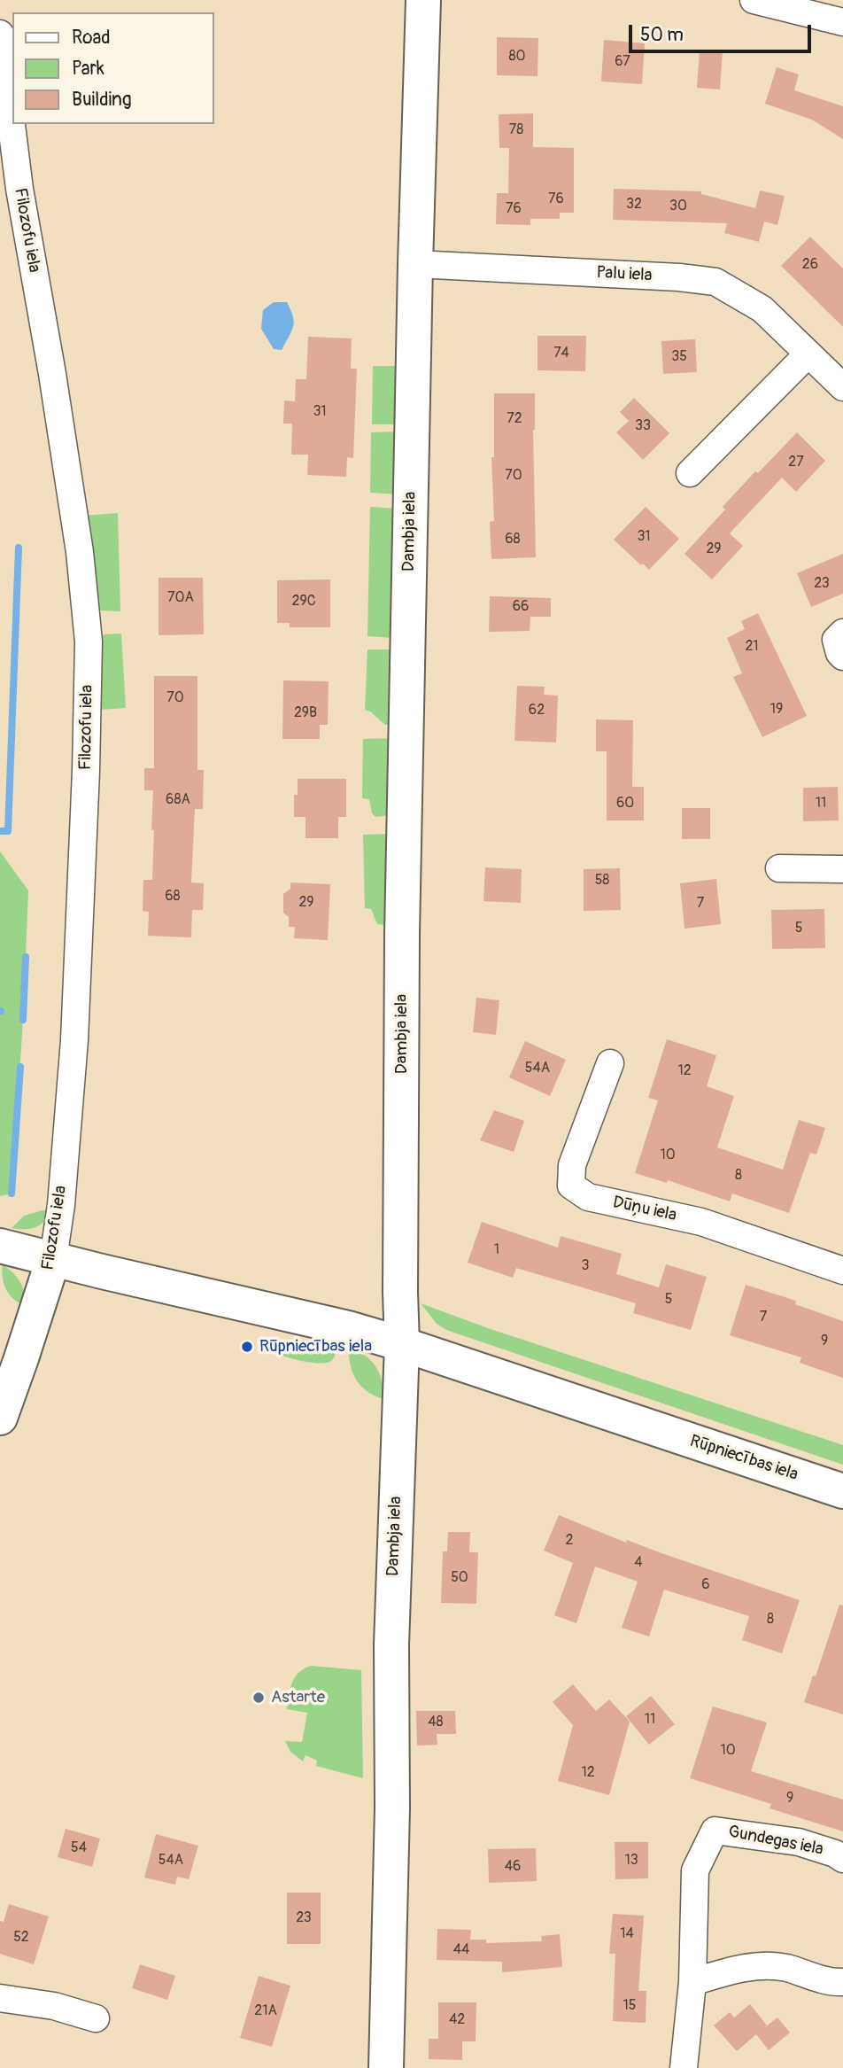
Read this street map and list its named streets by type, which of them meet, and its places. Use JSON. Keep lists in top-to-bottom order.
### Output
{
  "streets": {
    "street": [
      "Filozofu iela",
      "Palu iela",
      "Dambja iela",
      "Dūņu iela",
      "Rūpniecības iela",
      "Gundegas iela"
    ]
  },
  "crossings": [
    ["Filozofu iela", "Rūpniecības iela"],
    ["Palu iela", "Dambja iela"],
    ["Dambja iela", "Rūpniecības iela"]
  ],
  "places": ["Rūpniecības iela", "Astarte"],
  "house_numbers": [
    "80",
    "67",
    "78",
    "76",
    "32",
    "30",
    "76",
    "26",
    "74",
    "35",
    "31",
    "72",
    "33",
    "27",
    "70",
    "31",
    "68",
    "29",
    "23",
    "70A",
    "29C",
    "66",
    "21",
    "70",
    "19",
    "62",
    "29B",
    "68A",
    "60",
    "11",
    "58",
    "68",
    "29",
    "7",
    "5",
    "54A",
    "12",
    "10",
    "8",
    "1",
    "3",
    "5",
    "7",
    "9",
    "2",
    "4",
    "50",
    "6",
    "8",
    "11",
    "48",
    "10",
    "12",
    "9",
    "54",
    "54A",
    "13",
    "46",
    "23",
    "14",
    "52",
    "44",
    "15",
    "21A",
    "42"
  ],
  "legend": ["Road", "Park", "Building"],
  "scale_bar": "50 m"
}
